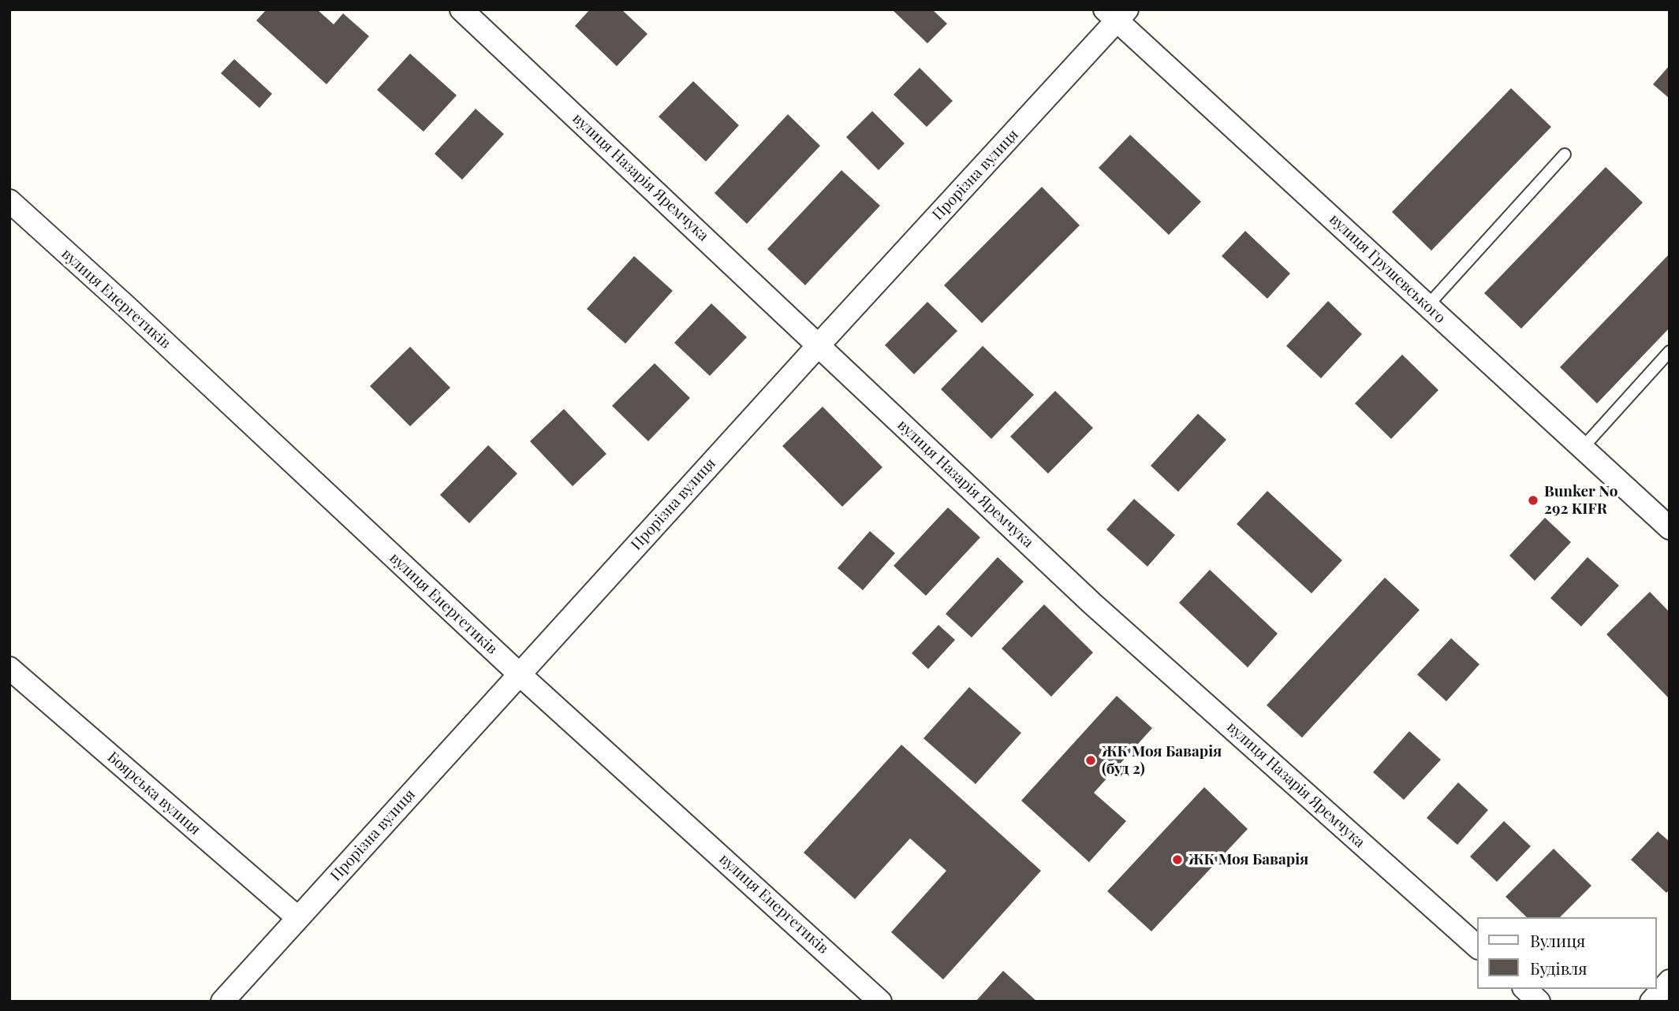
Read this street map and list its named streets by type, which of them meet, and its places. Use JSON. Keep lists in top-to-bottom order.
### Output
{
  "streets": {
    "street": [
      "Прорізна вулиця",
      "вулиця Назарія Яремчука",
      "вулиця Грушевського",
      "вулиця Енергетиків",
      "Боярська вулиця"
    ]
  },
  "crossings": [
    ["Прорізна вулиця", "вулиця Назарія Яремчука"],
    ["Прорізна вулиця", "вулиця Грушевського"],
    ["Прорізна вулиця", "вулиця Енергетиків"],
    ["Прорізна вулиця", "Боярська вулиця"]
  ],
  "places": ["Bunker No 292 KIFR", "ЖК Моя Баварія (буд 2)", "ЖК Моя Баварія"],
  "legend": ["Вулиця", "Будівля"]
}
